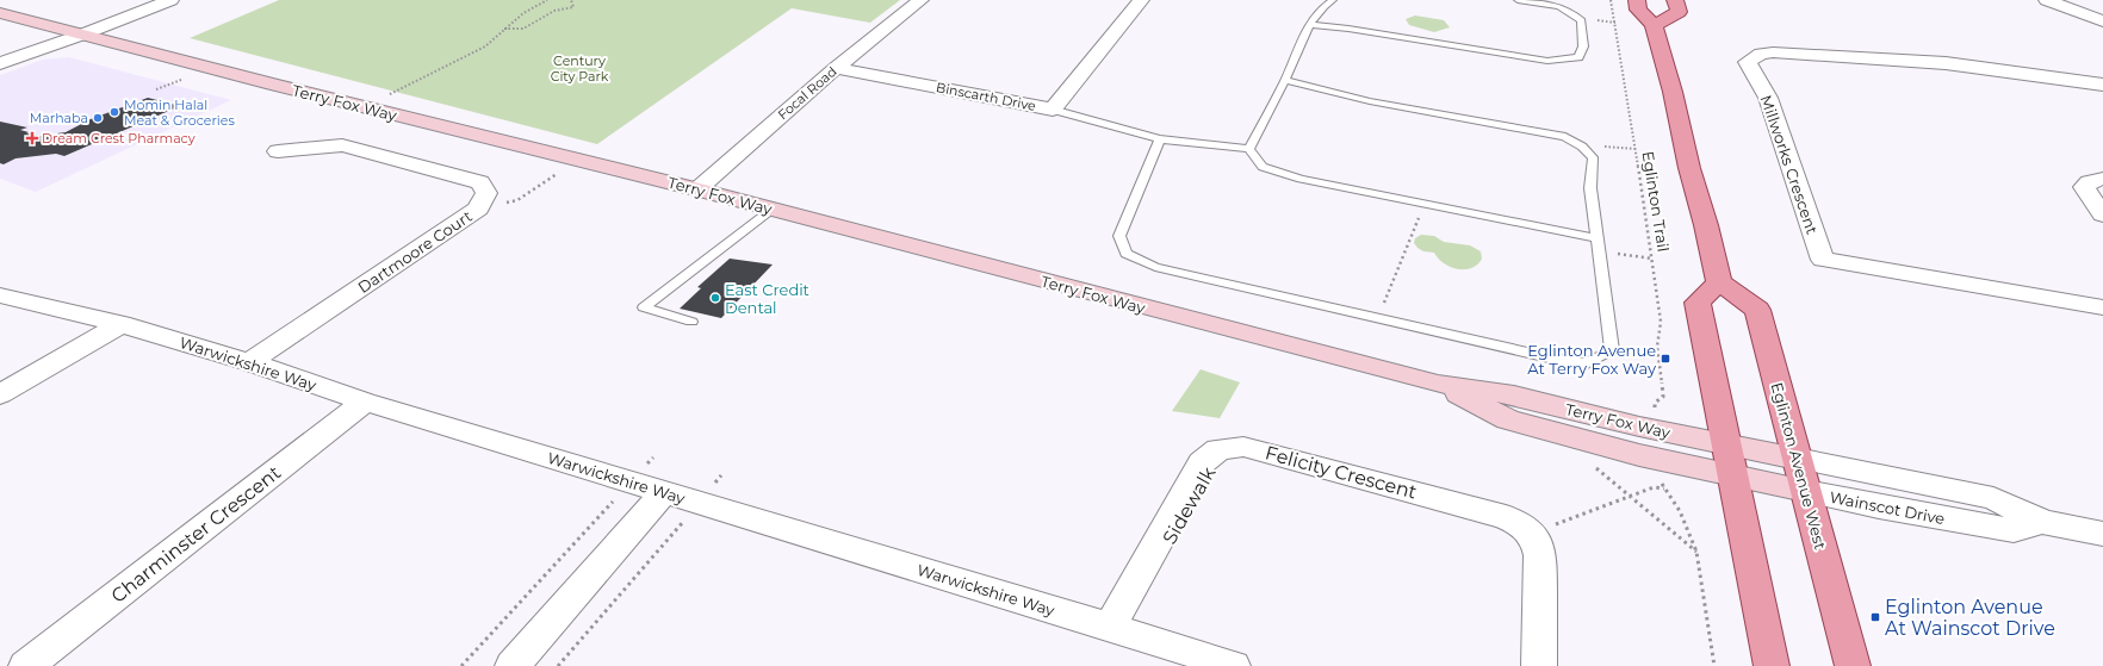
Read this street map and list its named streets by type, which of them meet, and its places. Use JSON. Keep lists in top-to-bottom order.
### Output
{
  "streets": {
    "main road": ["Eglinton Avenue West"],
    "street": [
      "Focal Road",
      "Binscarth Drive",
      "Terry Fox Way",
      "Millworks Crescent",
      "Dartmoore Court",
      "Warwickshire Way",
      "Felicity Crescent",
      "Wainscot Drive",
      "Charminster Crescent"
    ],
    "path": ["Eglinton Trail"]
  },
  "crossings": [
    ["Focal Road", "Binscarth Drive"],
    ["Focal Road", "Terry Fox Way"],
    ["Terry Fox Way", "Eglinton Avenue West"],
    ["Terry Fox Way", "Wainscot Drive"],
    ["Dartmoore Court", "Warwickshire Way"],
    ["Warwickshire Way", "Felicity Crescent"],
    ["Warwickshire Way", "Charminster Crescent"],
    ["Eglinton Avenue West", "Wainscot Drive"]
  ],
  "parks": ["Century City Park"],
  "places": {
    "other": ["Momin Halal Meat & Groceries", "Marhaba", "East Credit Dental"],
    "health": ["Dream Crest Pharmacy"],
    "transit": ["Eglinton Avenue At Terry Fox Way", "Eglinton Avenue At Wainscot Drive"]
  }
}
